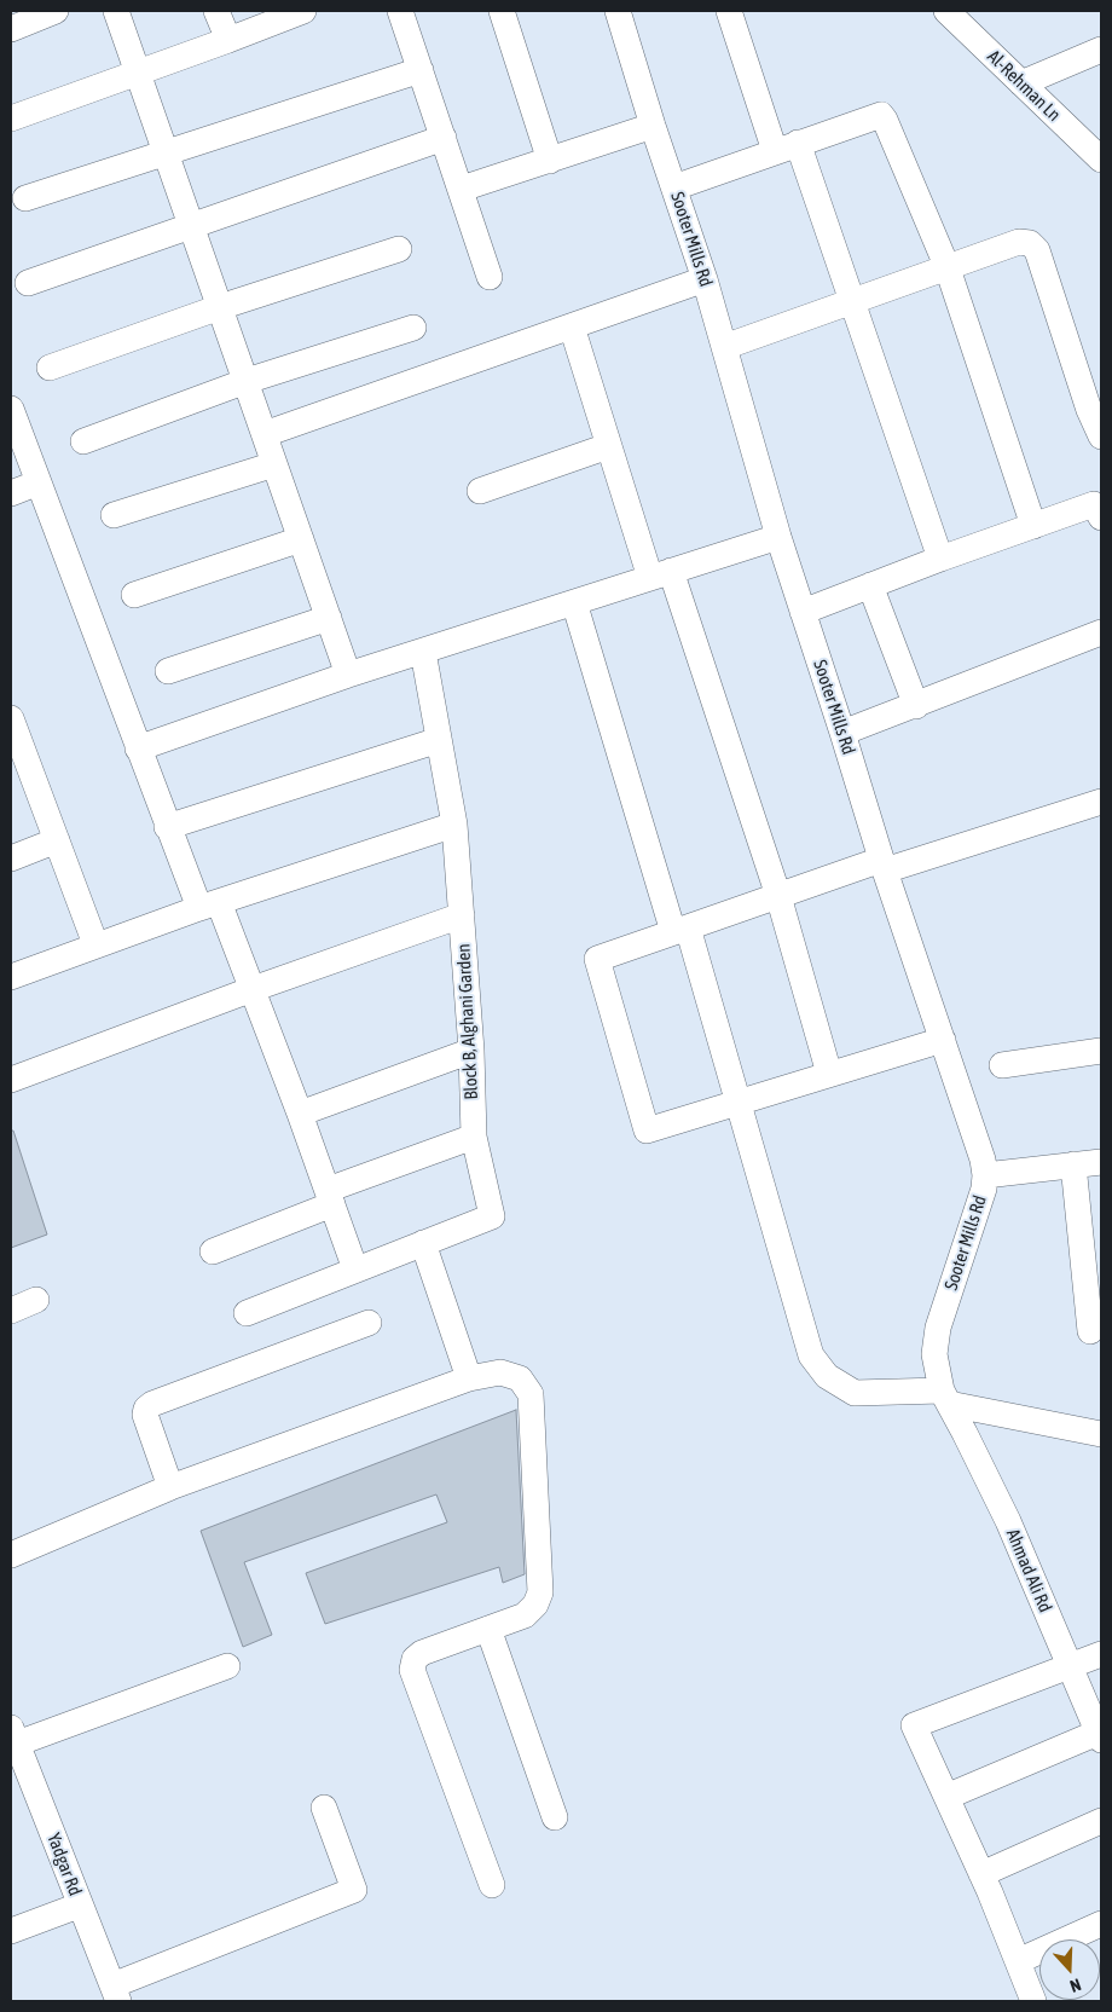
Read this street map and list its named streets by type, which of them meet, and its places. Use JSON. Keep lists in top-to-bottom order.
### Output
{
  "streets": {
    "street": [
      "Al-Rehman Ln",
      "Sooter Mills Rd",
      "Block B, Alghani Garden",
      "Ahmad Ali Rd",
      "Yadgar Rd"
    ]
  },
  "crossings": [
    ["Sooter Mills Rd", "Ahmad Ali Rd"]
  ],
  "north": "bottom"
}
